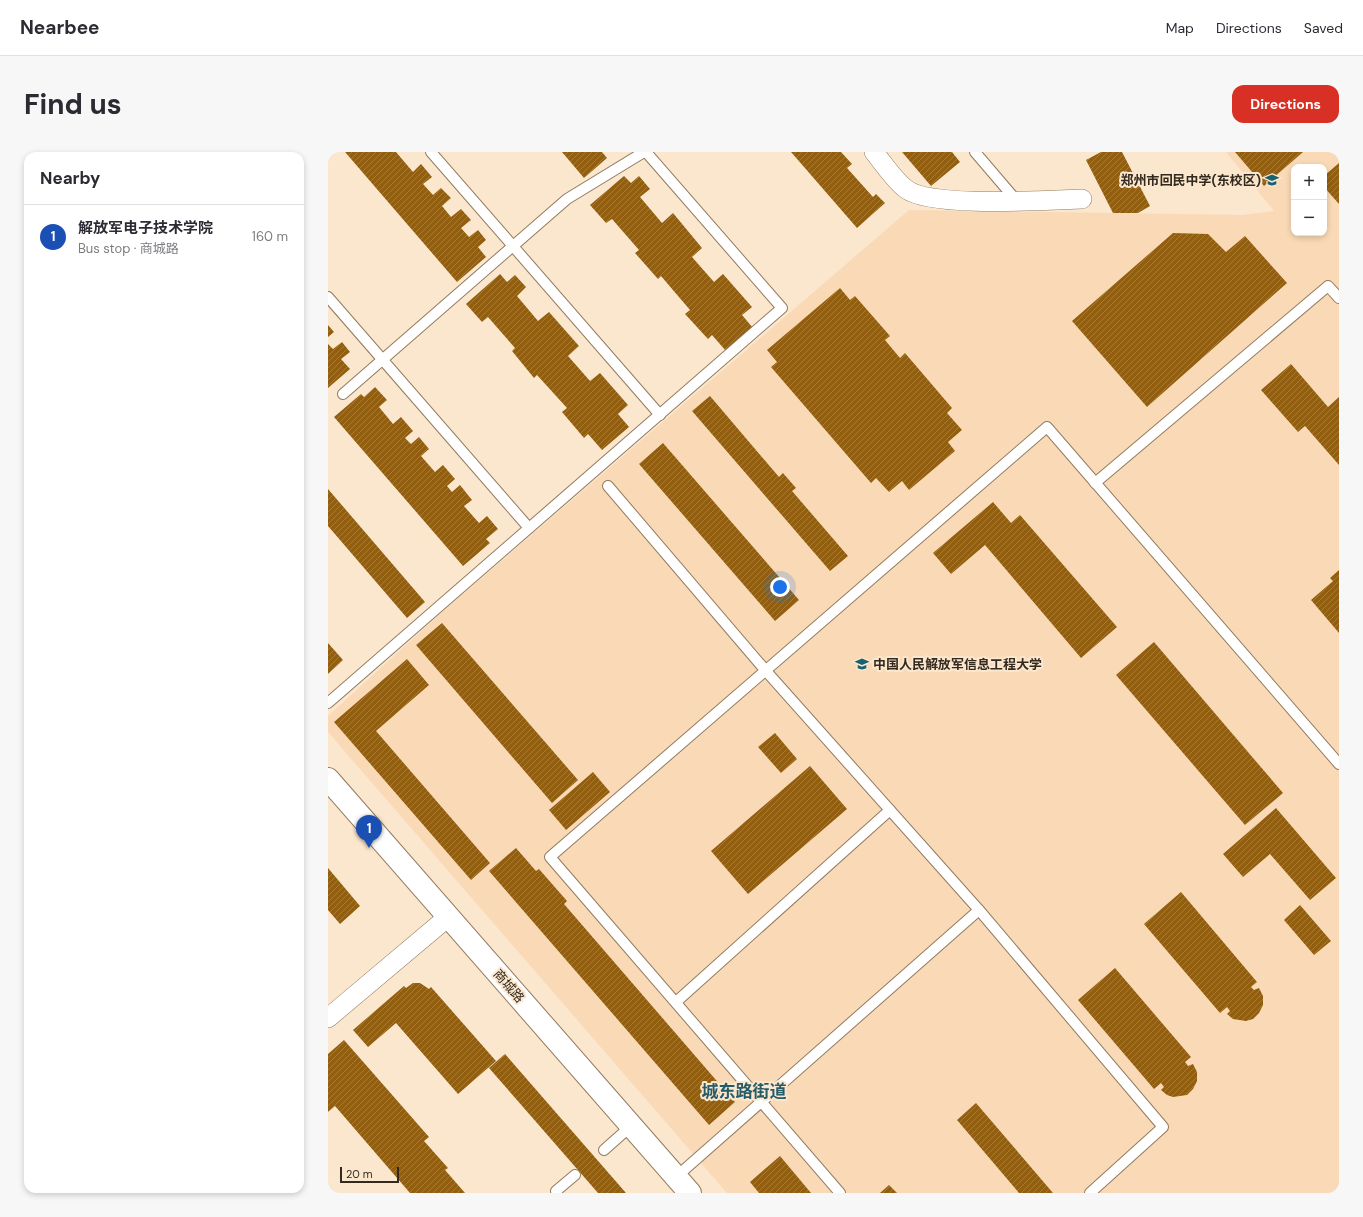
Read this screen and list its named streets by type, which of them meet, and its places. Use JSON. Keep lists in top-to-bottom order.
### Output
{
  "streets": {
    "street": ["商城路"]
  },
  "districts": ["城东路街道"],
  "places": {
    "school or university": ["郑州市回民中学(东校区)", "中国人民解放军信息工程大学"]
  },
  "scale_bar": "20 m",
  "page": {
    "header": "Nearbee",
    "nav": ["Map", "Directions", "Saved"],
    "buttons": "Directions",
    "title": "Find us",
    "heading": "Nearby",
    "map_buttons": ["+", "−"],
    "list": [
      {
        "mark": "1",
        "name": "解放军电子技术学院",
        "note": "Bus stop · 商城路",
        "value": "160 m"
      }
    ],
    "pins": "1",
    "scale": "20 m"
  }
}
